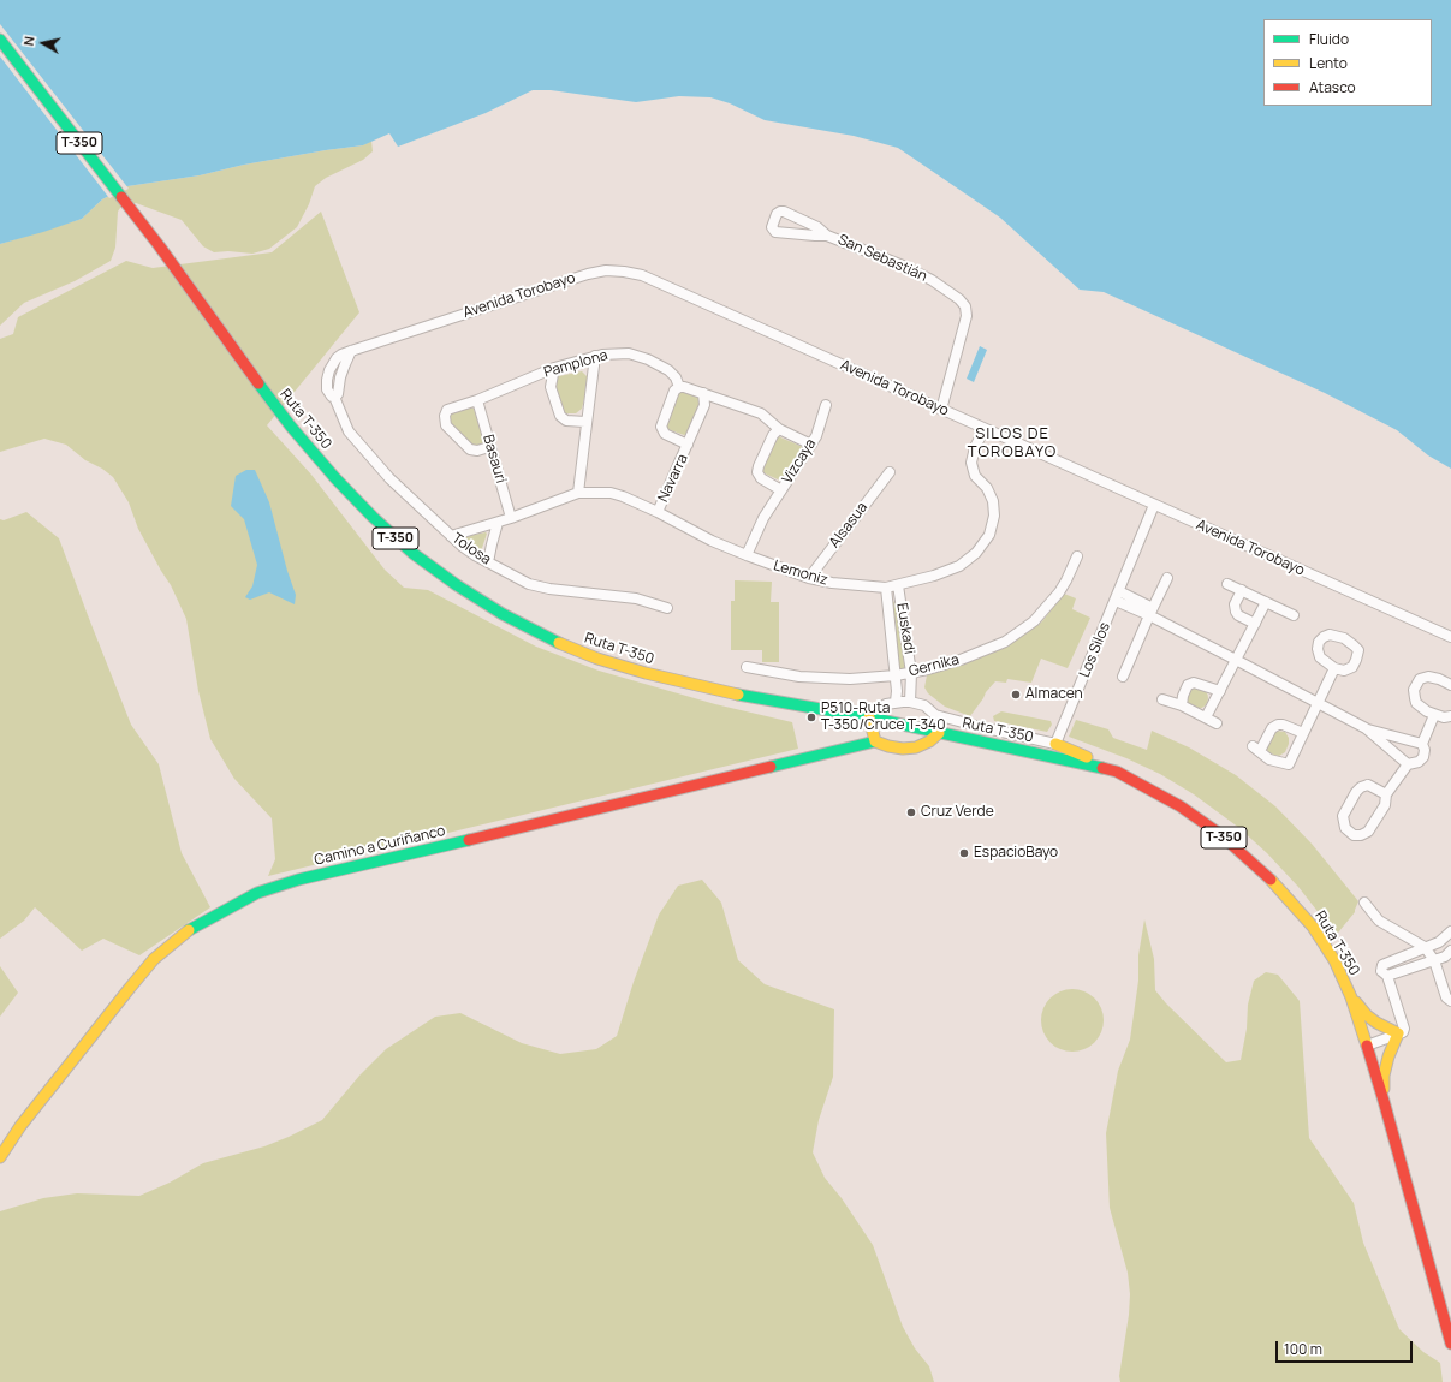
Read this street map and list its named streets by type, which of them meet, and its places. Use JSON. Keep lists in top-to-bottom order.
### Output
{
  "streets": {
    "main road": ["T-350", "Ruta T-350", "Camino a Curiñanco"],
    "street": [
      "San Sebastián",
      "Avenida Torobayo",
      "Pamplona",
      "Basauri",
      "Vizcaya",
      "Navarra",
      "Alsasua",
      "Tolosa",
      "Lemoniz",
      "Euskadi",
      "Los Silos",
      "Gernika"
    ]
  },
  "crossings": [
    ["San Sebastián", "Avenida Torobayo"],
    ["Avenida Torobayo", "Tolosa"],
    ["Avenida Torobayo", "Lemoniz"],
    ["Avenida Torobayo", "Los Silos"],
    ["Pamplona", "Basauri"],
    ["Pamplona", "Navarra"],
    ["Ruta T-350", "Camino a Curiñanco"],
    ["Basauri", "Lemoniz"],
    ["Vizcaya", "Lemoniz"],
    ["Navarra", "Lemoniz"],
    ["Alsasua", "Lemoniz"],
    ["Tolosa", "Lemoniz"],
    ["Lemoniz", "Euskadi"],
    ["Euskadi", "Gernika"]
  ],
  "districts": ["SILOS DE TOROBAYO"],
  "places": [
    "Almacen",
    "P510-Ruta T-350/Cruce T-340",
    "Cruz Verde",
    "EspacioBayo"
  ],
  "legend": ["Fluido", "Lento", "Atasco"],
  "scale_bar": "100 m",
  "north": "left"
}
